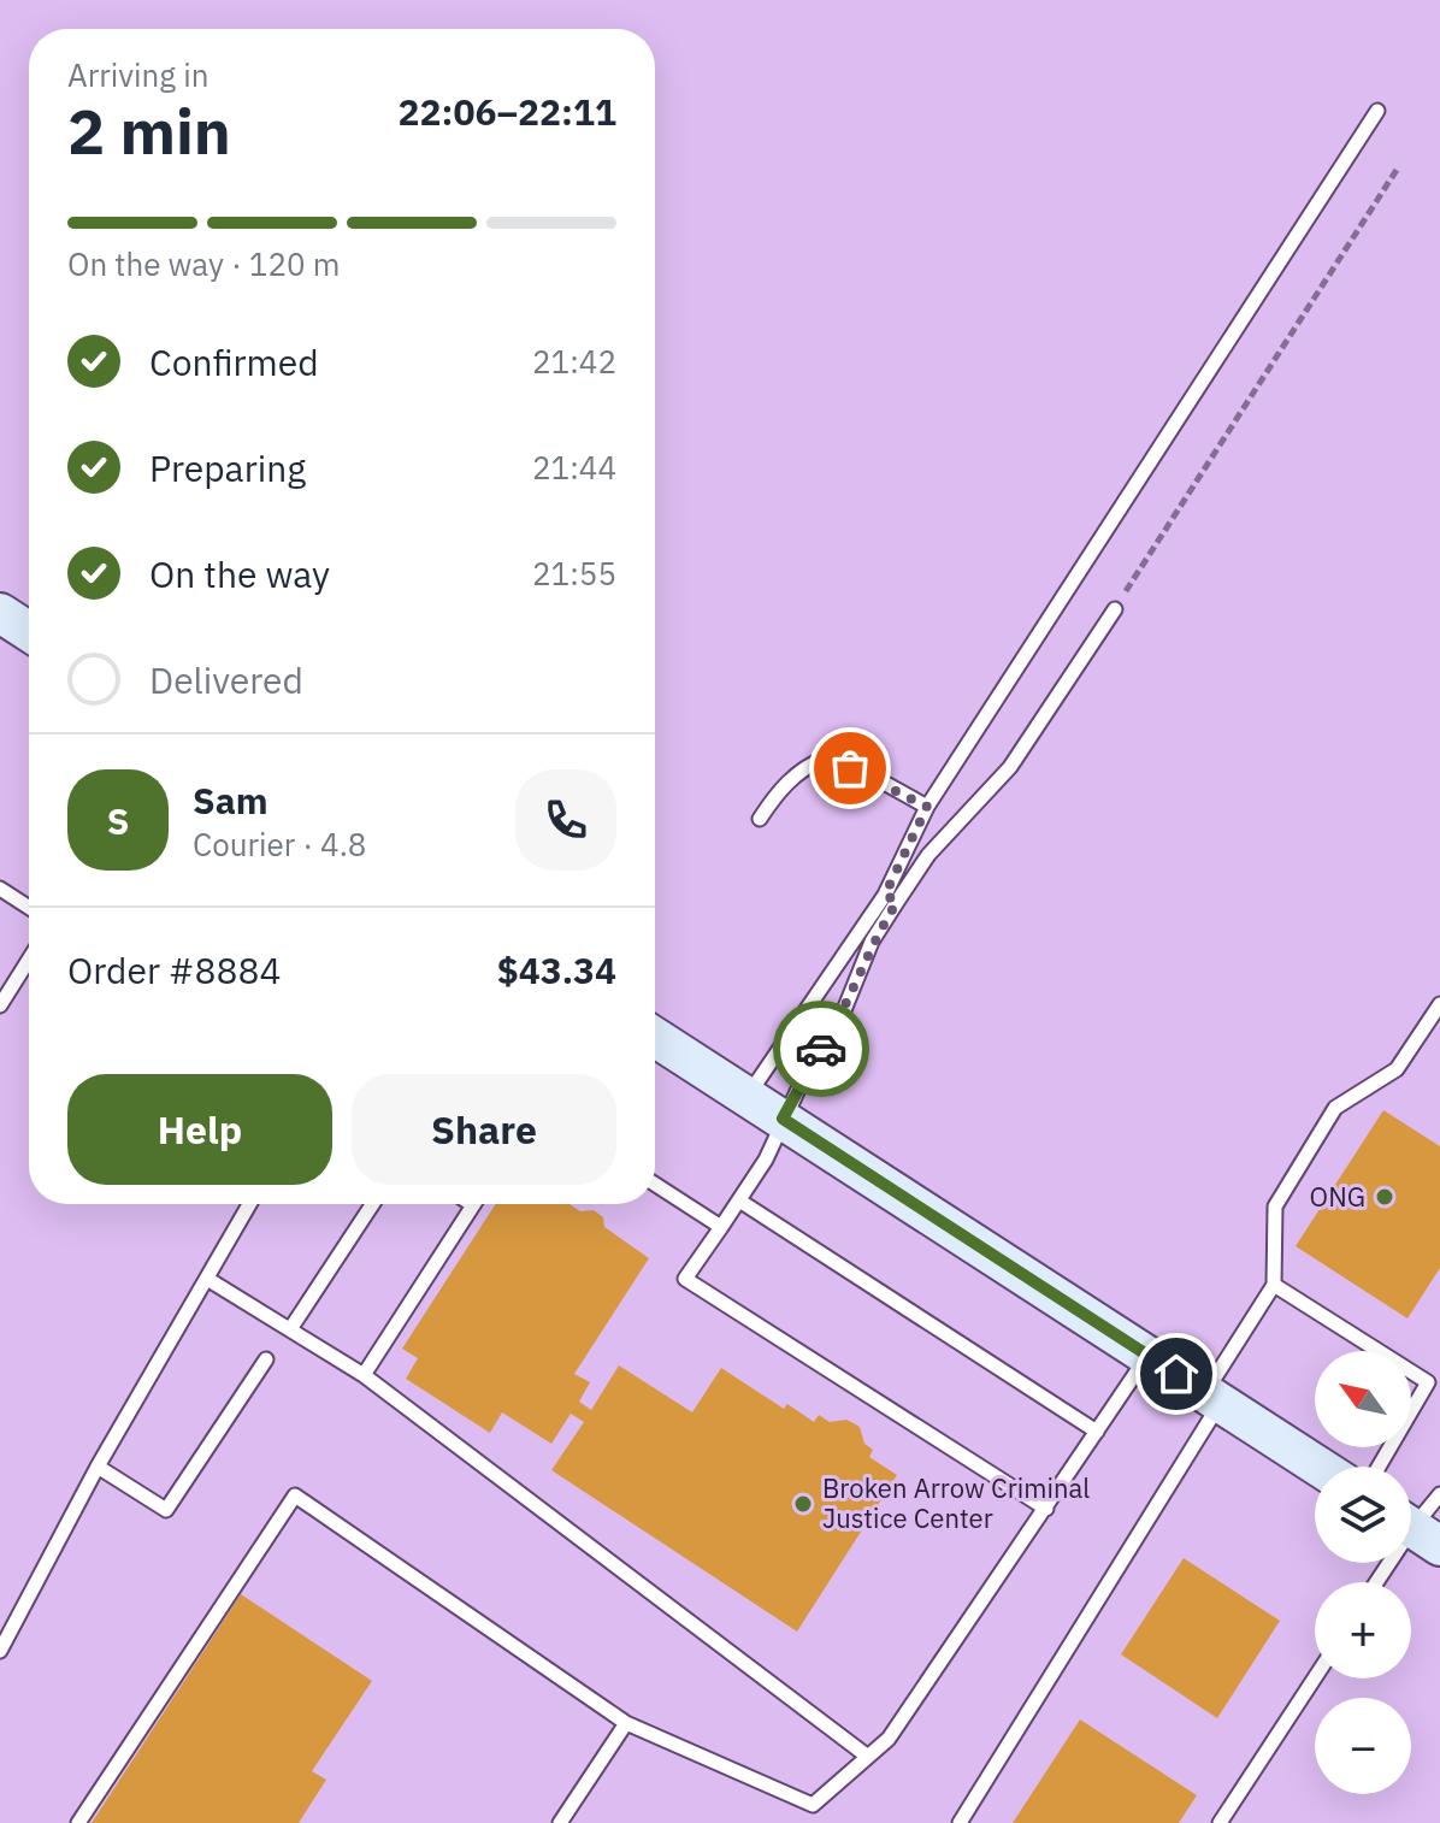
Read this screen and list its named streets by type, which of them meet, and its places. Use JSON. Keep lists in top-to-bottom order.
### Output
{
  "places": ["ONG", "Broken Arrow Criminal Justice Center"],
  "north": "top left",
  "page": {
    "heading": ["2 min", "Arriving in", "22:06–22:11"],
    "panel": [
      "Sam",
      "Courier · 4.8",
      "Order #8884",
      "$43.34"
    ],
    "bar": "On the way · 120 m",
    "list": [
      ["Confirmed", "21:42"],
      ["Preparing", "21:44"],
      ["On the way", "21:55"],
      "Delivered"
    ],
    "round": "S",
    "buttons": ["Help", "Share"],
    "map_buttons": ["+", "−"]
  }
}
